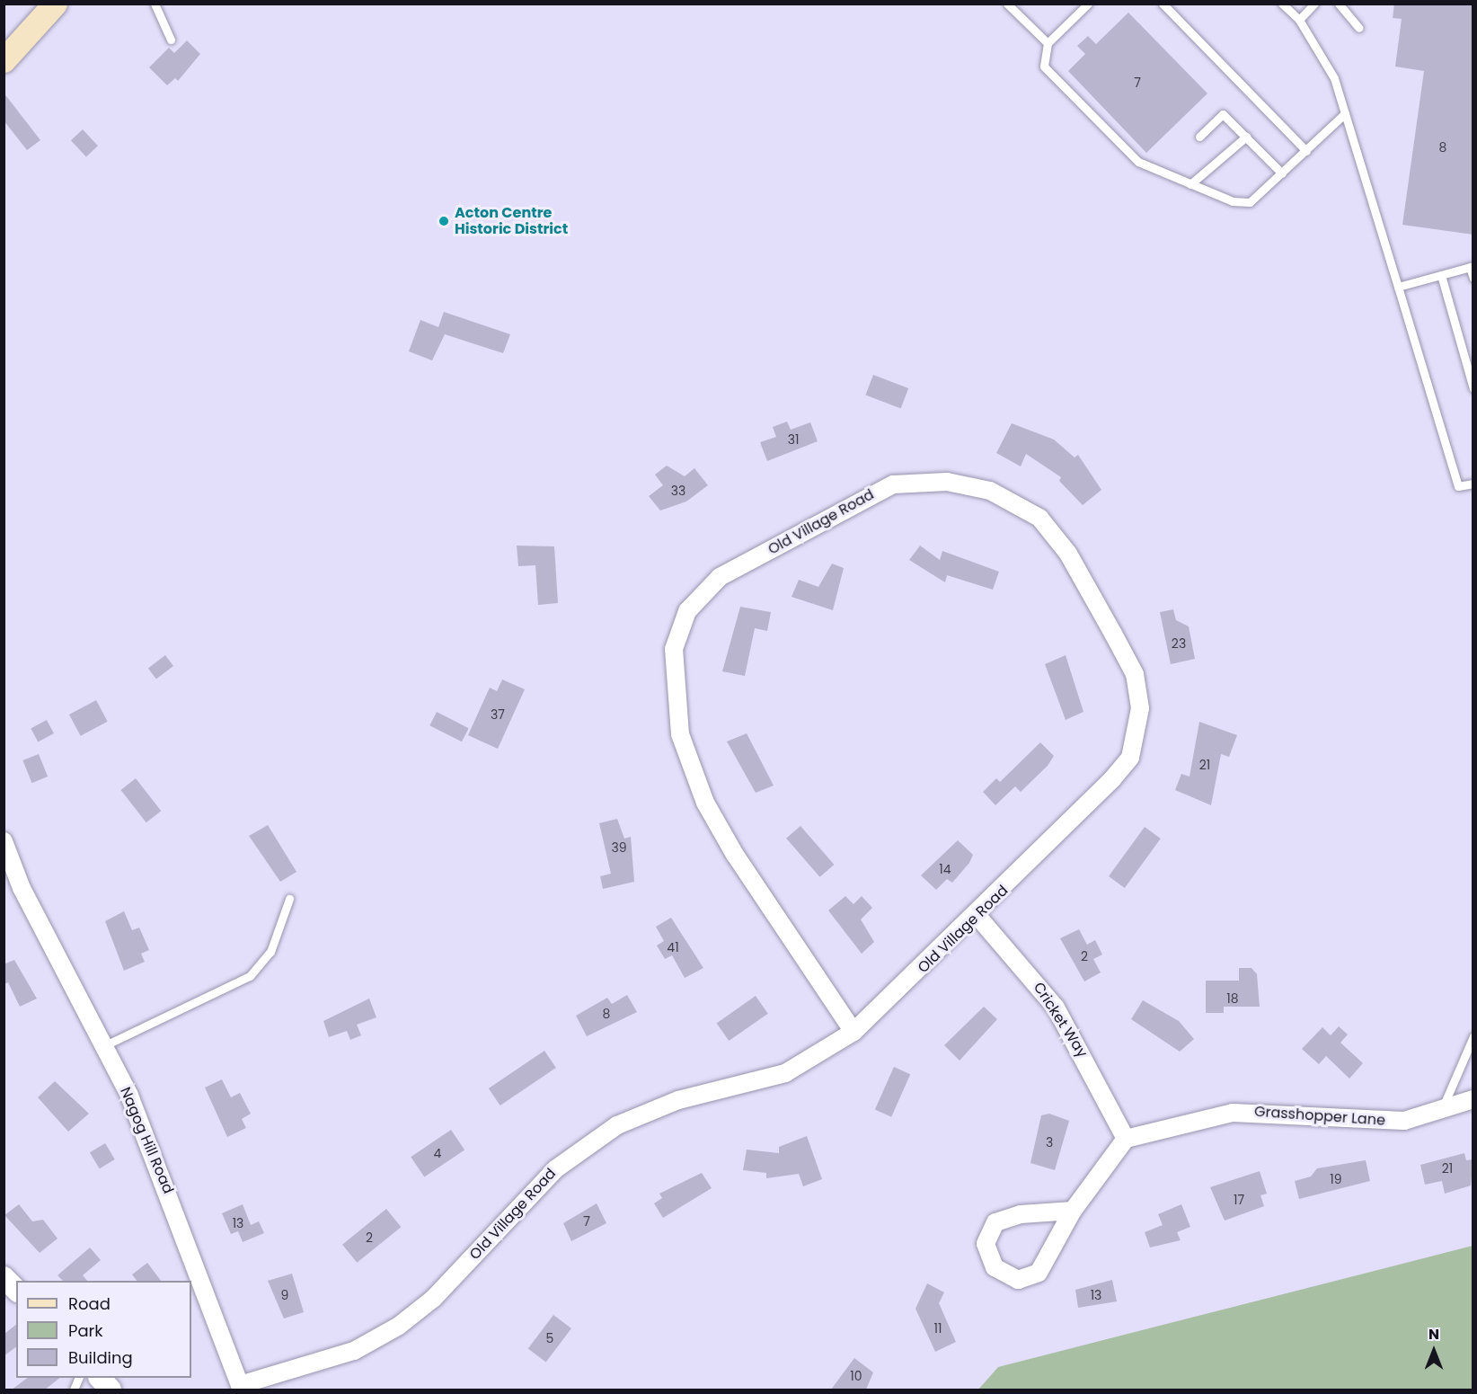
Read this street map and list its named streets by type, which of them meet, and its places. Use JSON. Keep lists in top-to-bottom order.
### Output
{
  "streets": {
    "street": [
      "Old Village Road",
      "Cricket Way",
      "Grasshopper Lane",
      "Nagog Hill Road"
    ]
  },
  "crossings": [
    ["Old Village Road", "Cricket Way"],
    ["Old Village Road", "Nagog Hill Road"],
    ["Cricket Way", "Grasshopper Lane"]
  ],
  "places": ["Acton Centre Historic District"],
  "house_numbers": [
    "7",
    "8",
    "31",
    "33",
    "23",
    "37",
    "21",
    "39",
    "14",
    "41",
    "2",
    "18",
    "8",
    "3",
    "4",
    "21",
    "19",
    "17",
    "7",
    "13",
    "2",
    "9",
    "13",
    "11",
    "5",
    "10"
  ],
  "legend": ["Road", "Park", "Building"],
  "north": "top"
}
